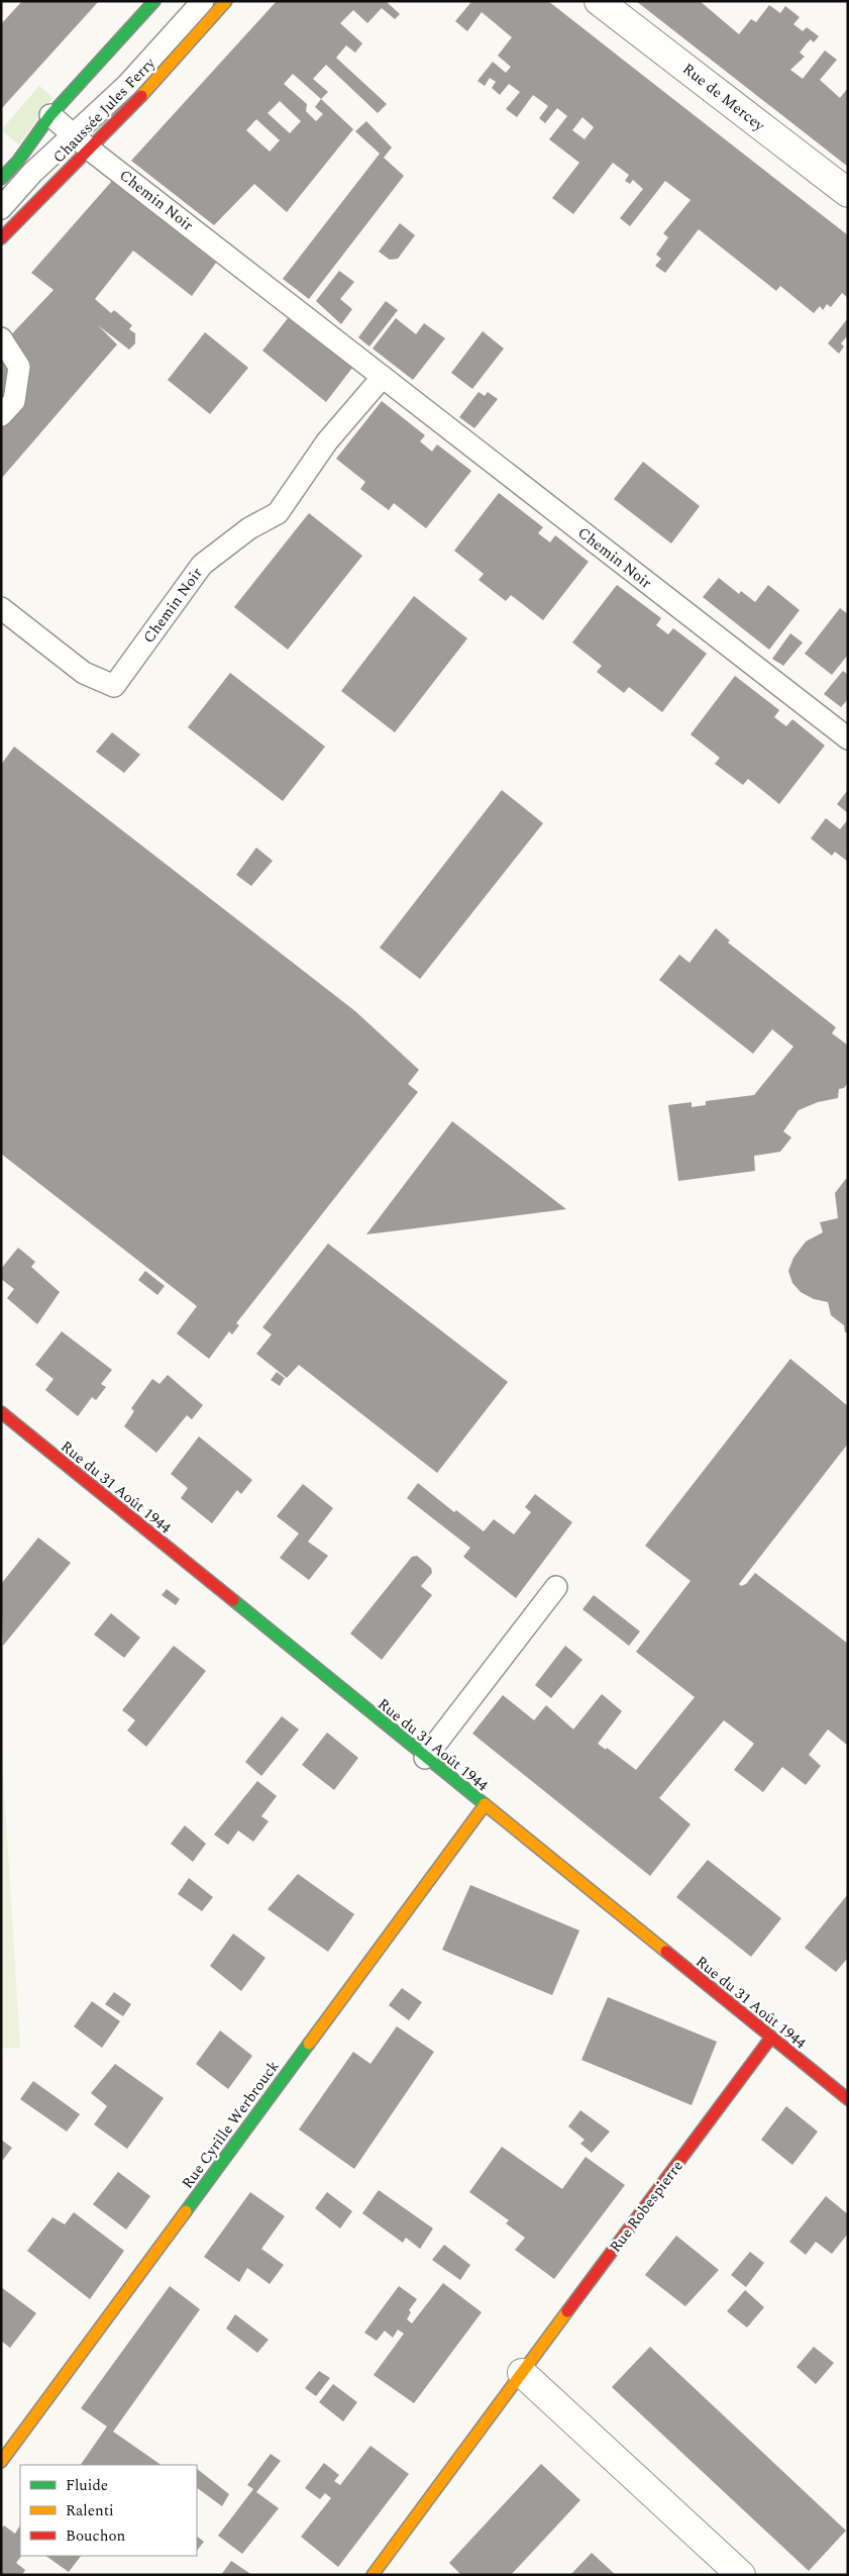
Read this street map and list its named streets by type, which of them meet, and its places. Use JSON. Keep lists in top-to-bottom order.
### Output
{
  "streets": {
    "street": [
      "Rue de Mercey",
      "Chaussée Jules Ferry",
      "Rue du 31 Août 1944",
      "Rue Cyrille Werbrouck",
      "Rue Robespierre"
    ],
    "lane": ["Chemin Noir"]
  },
  "crossings": [
    ["Chaussée Jules Ferry", "Chemin Noir"],
    ["Rue du 31 Août 1944", "Rue Cyrille Werbrouck"],
    ["Rue du 31 Août 1944", "Rue Robespierre"]
  ],
  "legend": ["Fluide", "Ralenti", "Bouchon"]
}
